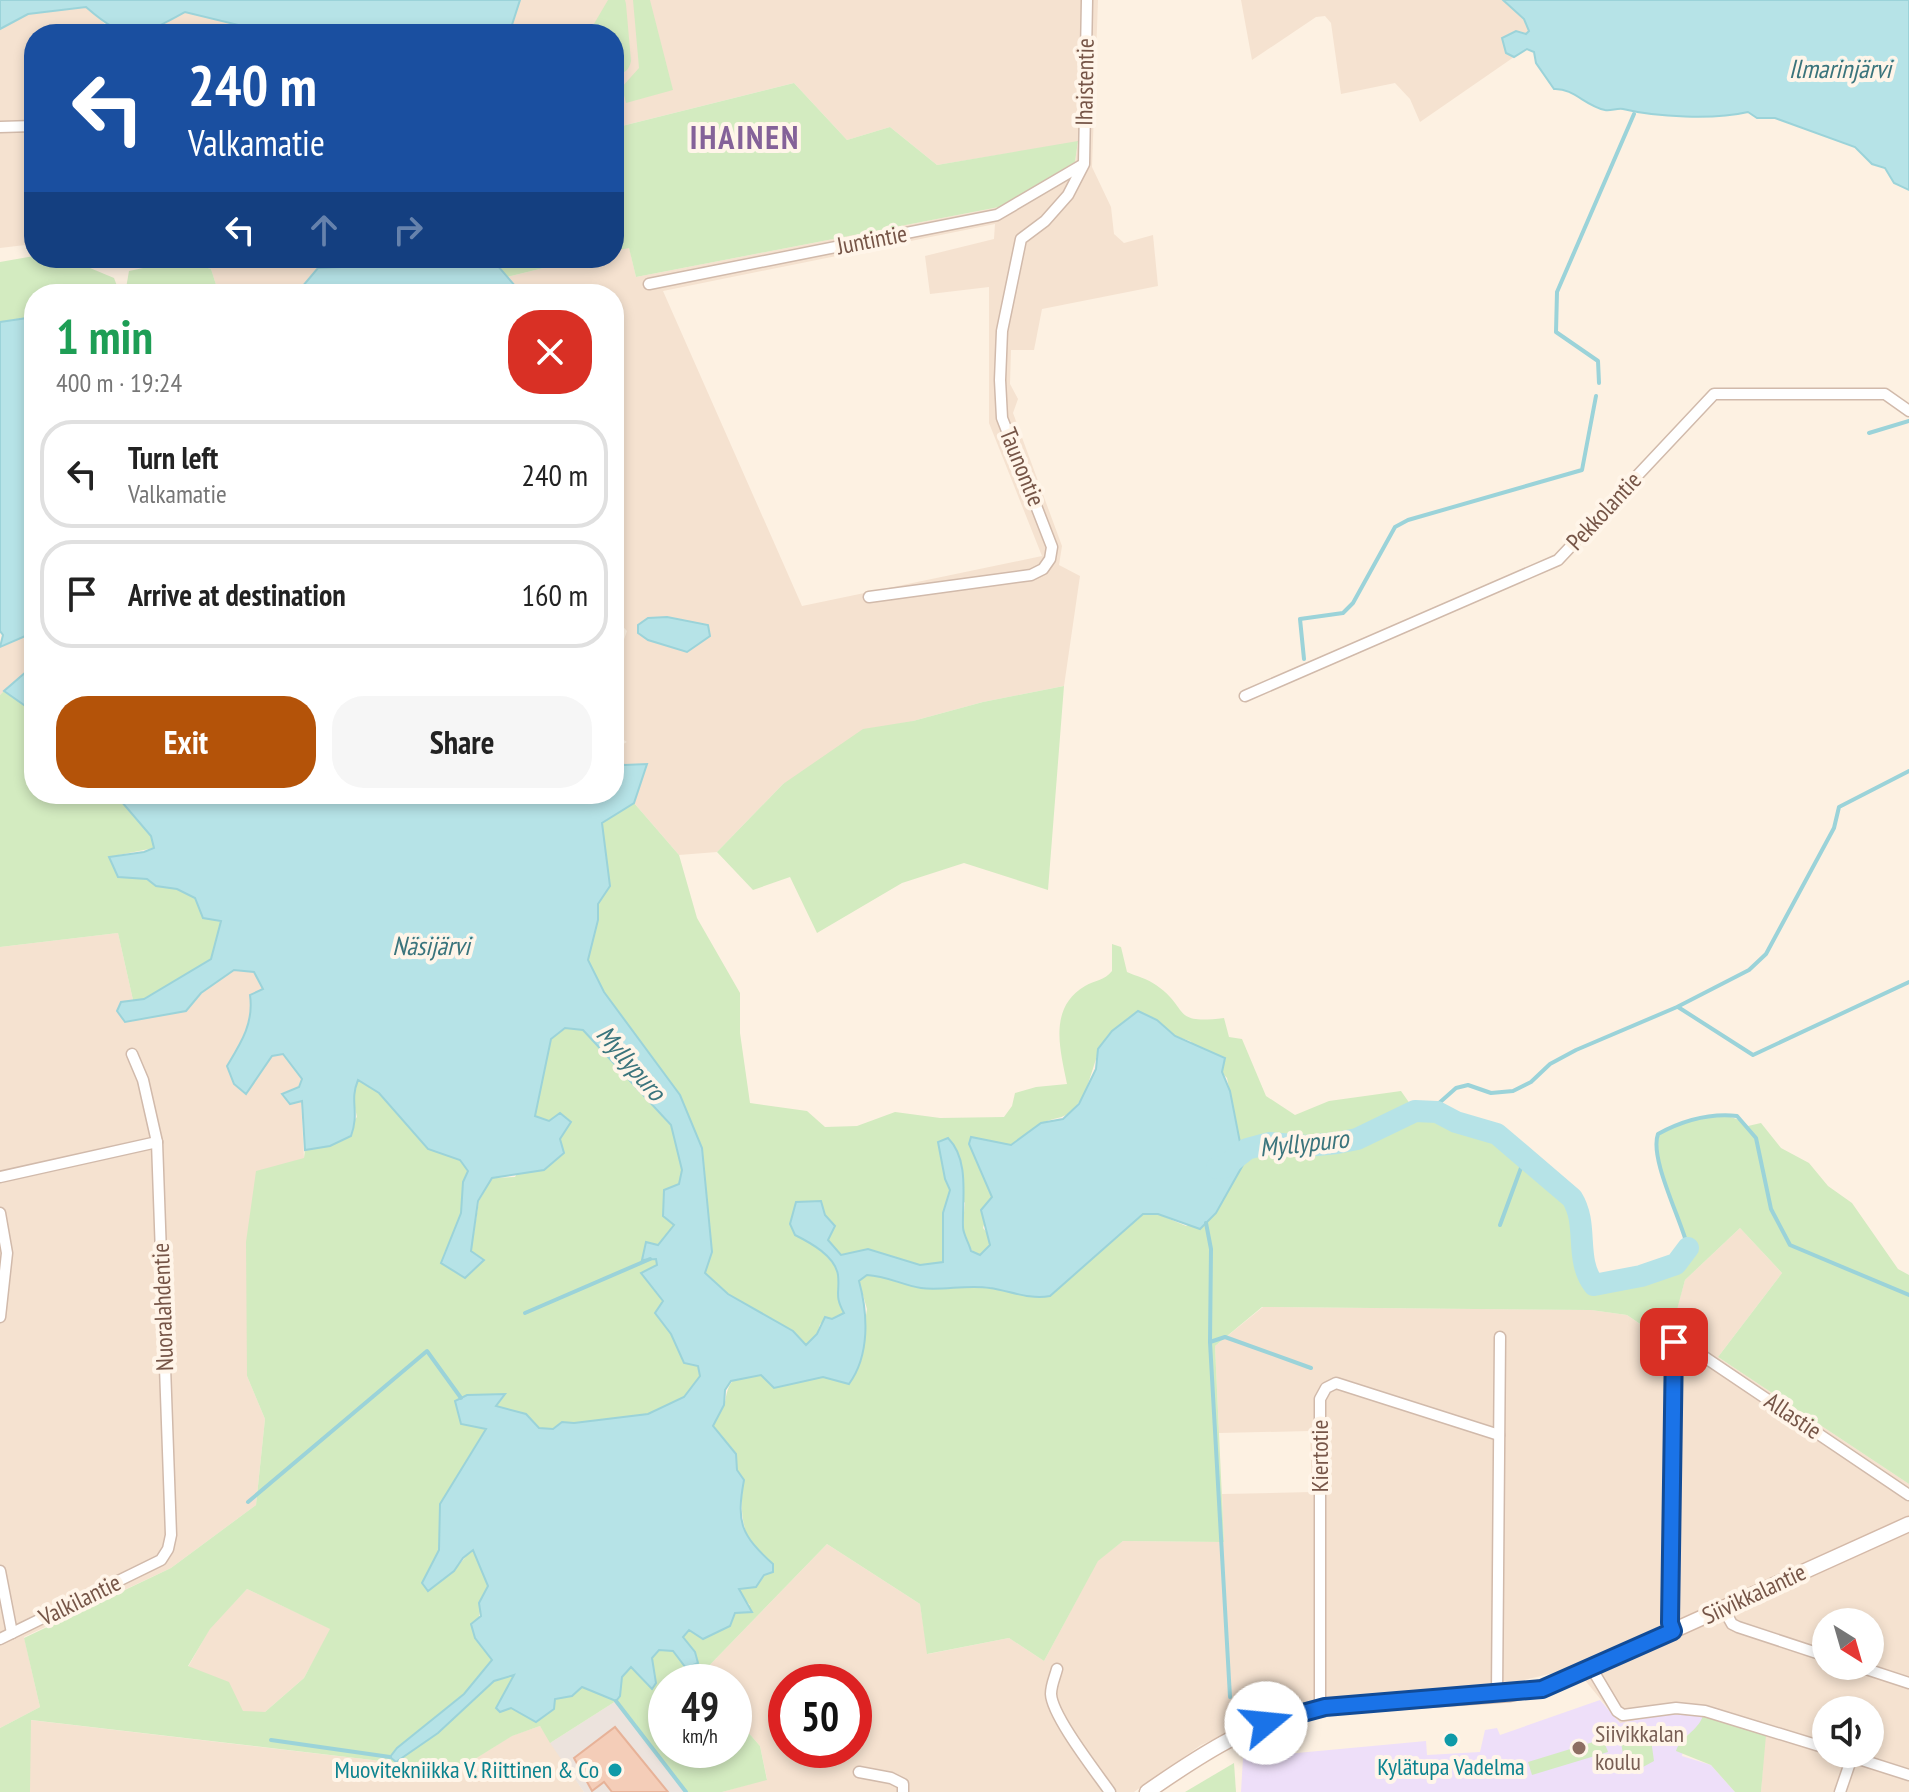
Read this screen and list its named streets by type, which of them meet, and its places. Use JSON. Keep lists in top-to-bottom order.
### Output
{
  "streets": {
    "main road": ["Siivikkalantie"],
    "street": [
      "Ihaistentie",
      "Juntintie",
      "Taunontie",
      "Pekkolantie",
      "Nuoralahdentie",
      "Allastie",
      "Kiertotie",
      "Valkilantie"
    ]
  },
  "crossings": [
    ["Ihaistentie", "Juntintie"],
    ["Ihaistentie", "Taunontie"],
    ["Juntintie", "Taunontie"],
    ["Nuoralahdentie", "Valkilantie"],
    ["Allastie", "Siivikkalantie"],
    ["Kiertotie", "Siivikkalantie"]
  ],
  "districts": ["IHAINEN"],
  "water": ["Ilmarinjärvi", "Näsijärvi", "Myllypuro"],
  "places": ["Kylätupa Vadelma", "Siivikkalan koulu", "Muovitekniikka V. Riittinen & Co"],
  "north": "bottom right",
  "page": {
    "turn": ["240 m", "Valkamatie"],
    "heading": ["1 min", "400 m · 19:24"],
    "list": [
      {
        "name": "Turn left",
        "note": "Valkamatie",
        "value": "240 m"
      },
      {
        "name": "Arrive at destination",
        "value": "160 m"
      }
    ],
    "buttons": ["Exit", "Share"],
    "speed": "49 km/h",
    "limit": "50"
  }
}
